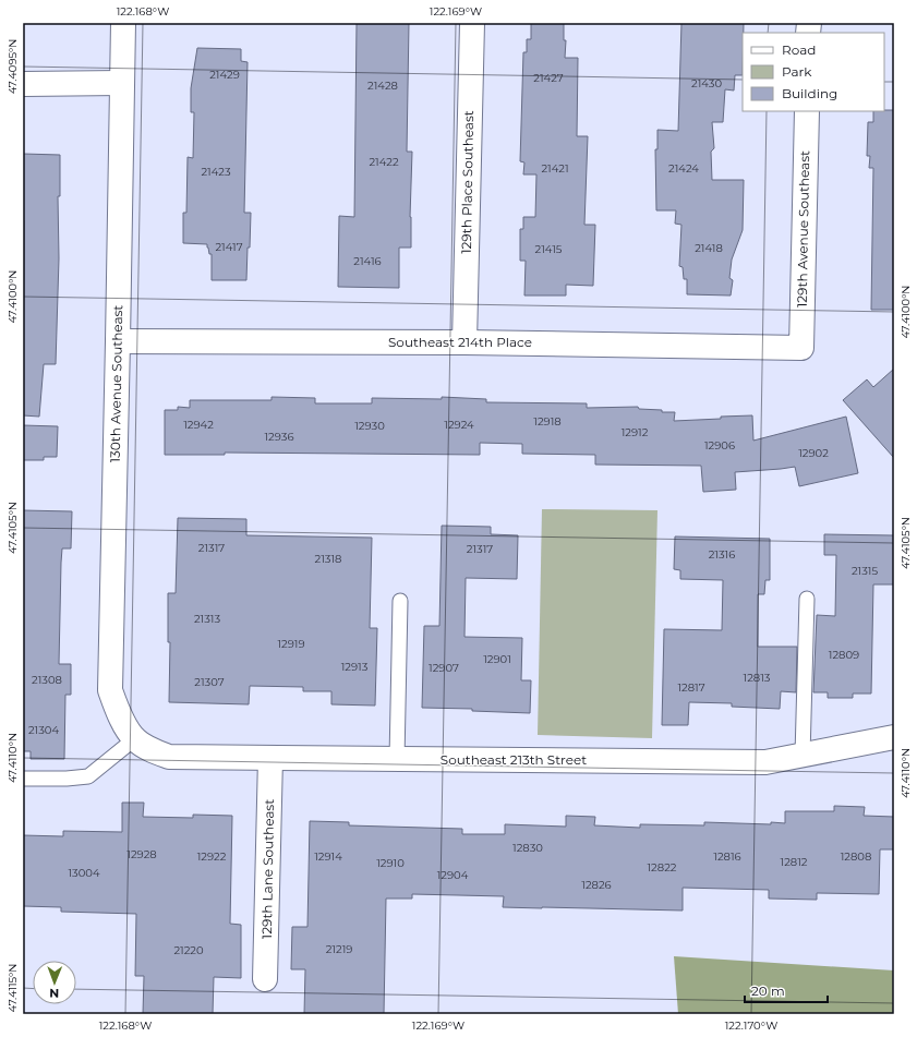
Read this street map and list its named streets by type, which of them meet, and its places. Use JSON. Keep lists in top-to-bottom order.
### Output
{
  "streets": {
    "street": [
      "129th Place Southeast",
      "129th Avenue Southeast",
      "Southeast 214th Place",
      "130th Avenue Southeast",
      "Southeast 213th Street",
      "129th Lane Southeast"
    ]
  },
  "crossings": [
    ["129th Place Southeast", "Southeast 214th Place"],
    ["129th Avenue Southeast", "Southeast 214th Place"],
    ["Southeast 214th Place", "130th Avenue Southeast"],
    ["130th Avenue Southeast", "Southeast 213th Street"],
    ["Southeast 213th Street", "129th Lane Southeast"]
  ],
  "house_numbers": [
    "21429",
    "21427",
    "21430",
    "21428",
    "21422",
    "21421",
    "21424",
    "21423",
    "21417",
    "21418",
    "21415",
    "21416",
    "12918",
    "12942",
    "12924",
    "12930",
    "12912",
    "12936",
    "12906",
    "12902",
    "21317",
    "21317",
    "21316",
    "21318",
    "21315",
    "21313",
    "12919",
    "12809",
    "12901",
    "12913",
    "12907",
    "12813",
    "21308",
    "21307",
    "12817",
    "21304",
    "12830",
    "12928",
    "12922",
    "12914",
    "12816",
    "12808",
    "12812",
    "12910",
    "12822",
    "13004",
    "12904",
    "12826",
    "21219",
    "21220"
  ],
  "legend": ["Road", "Park", "Building"],
  "scale_bar": "20 m",
  "north": "bottom",
  "coordinates": [
    "122.168°W",
    "122.169°W",
    "47.4095°N",
    "47.4100°N",
    "47.4105°N",
    "47.4110°N",
    "47.4115°N",
    "122.170°W"
  ]
}
